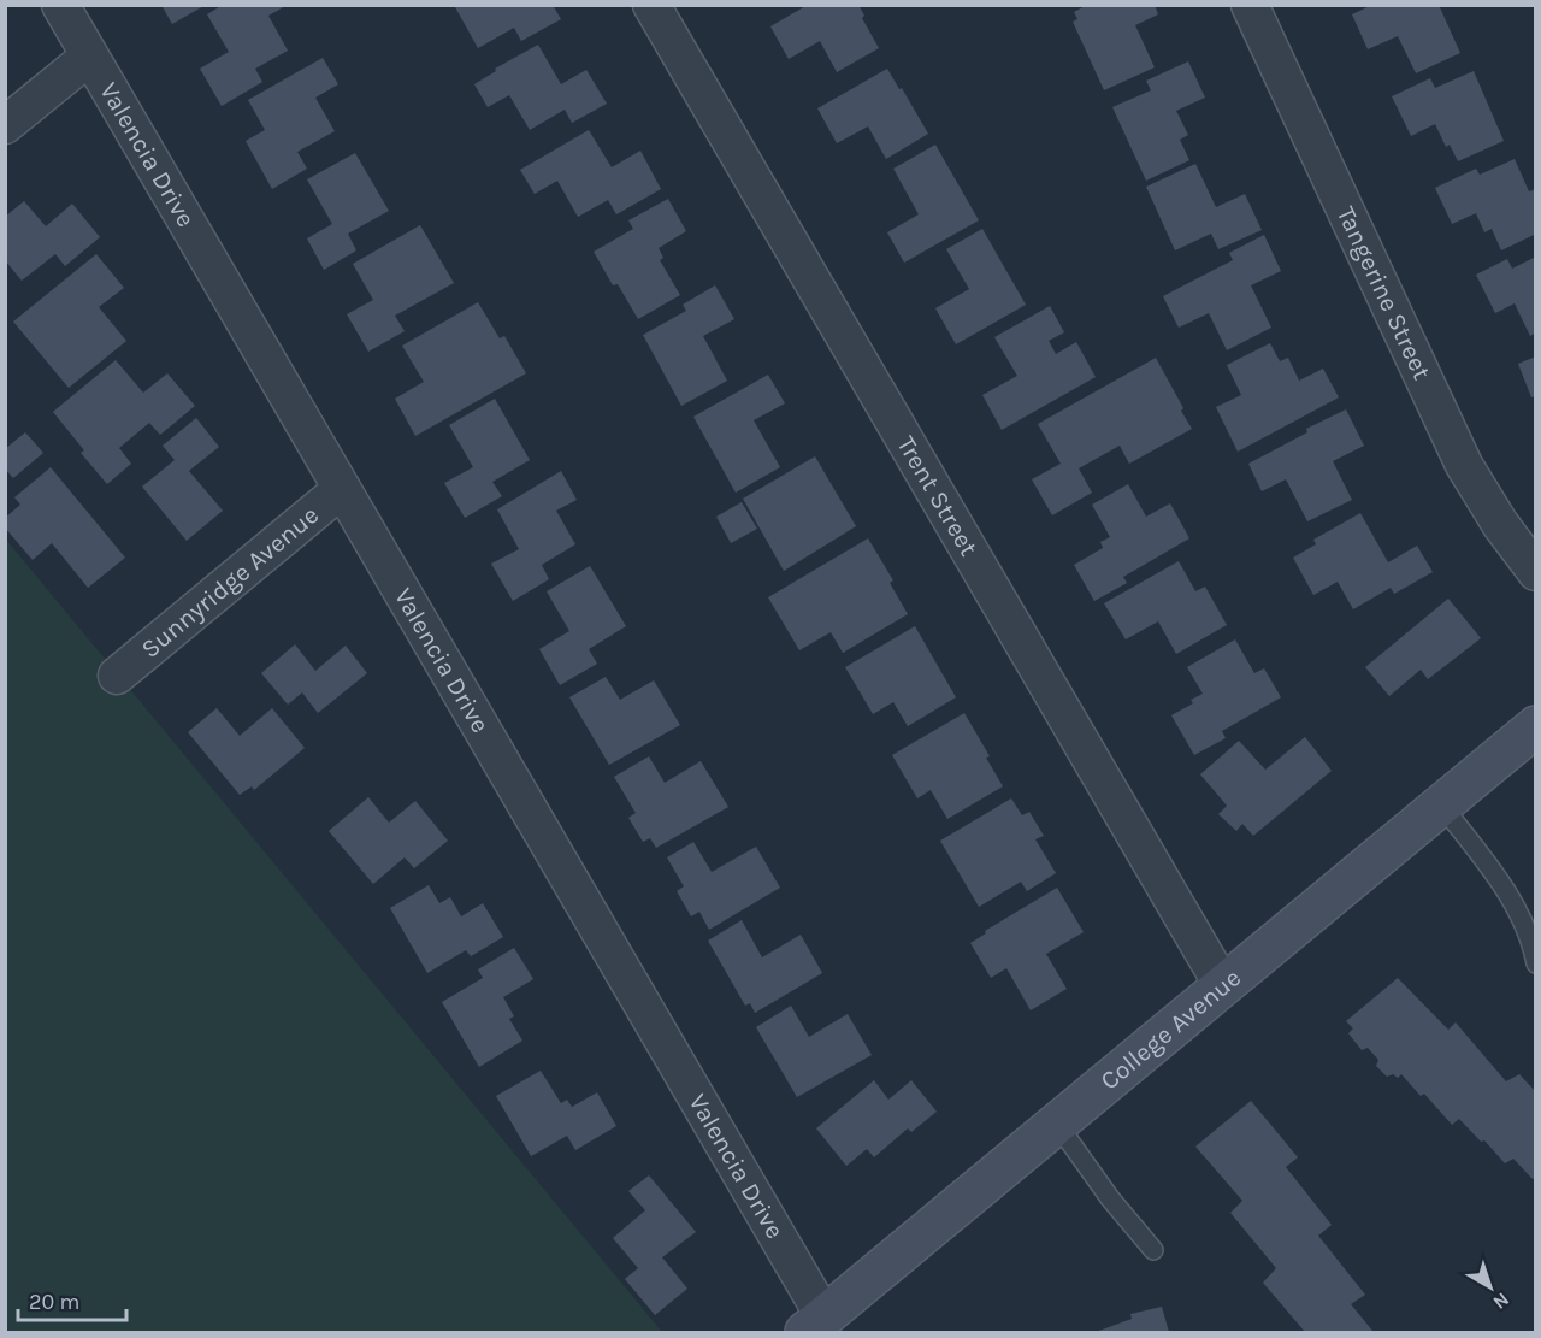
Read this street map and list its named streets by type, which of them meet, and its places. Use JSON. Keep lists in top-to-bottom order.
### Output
{
  "streets": {
    "street": [
      "Valencia Drive",
      "Tangerine Street",
      "Trent Street",
      "Sunnyridge Avenue",
      "College Avenue"
    ]
  },
  "crossings": [
    ["Valencia Drive", "Sunnyridge Avenue"],
    ["Valencia Drive", "College Avenue"],
    ["Trent Street", "College Avenue"]
  ],
  "scale_bar": "20 m",
  "north": "bottom right"
}
